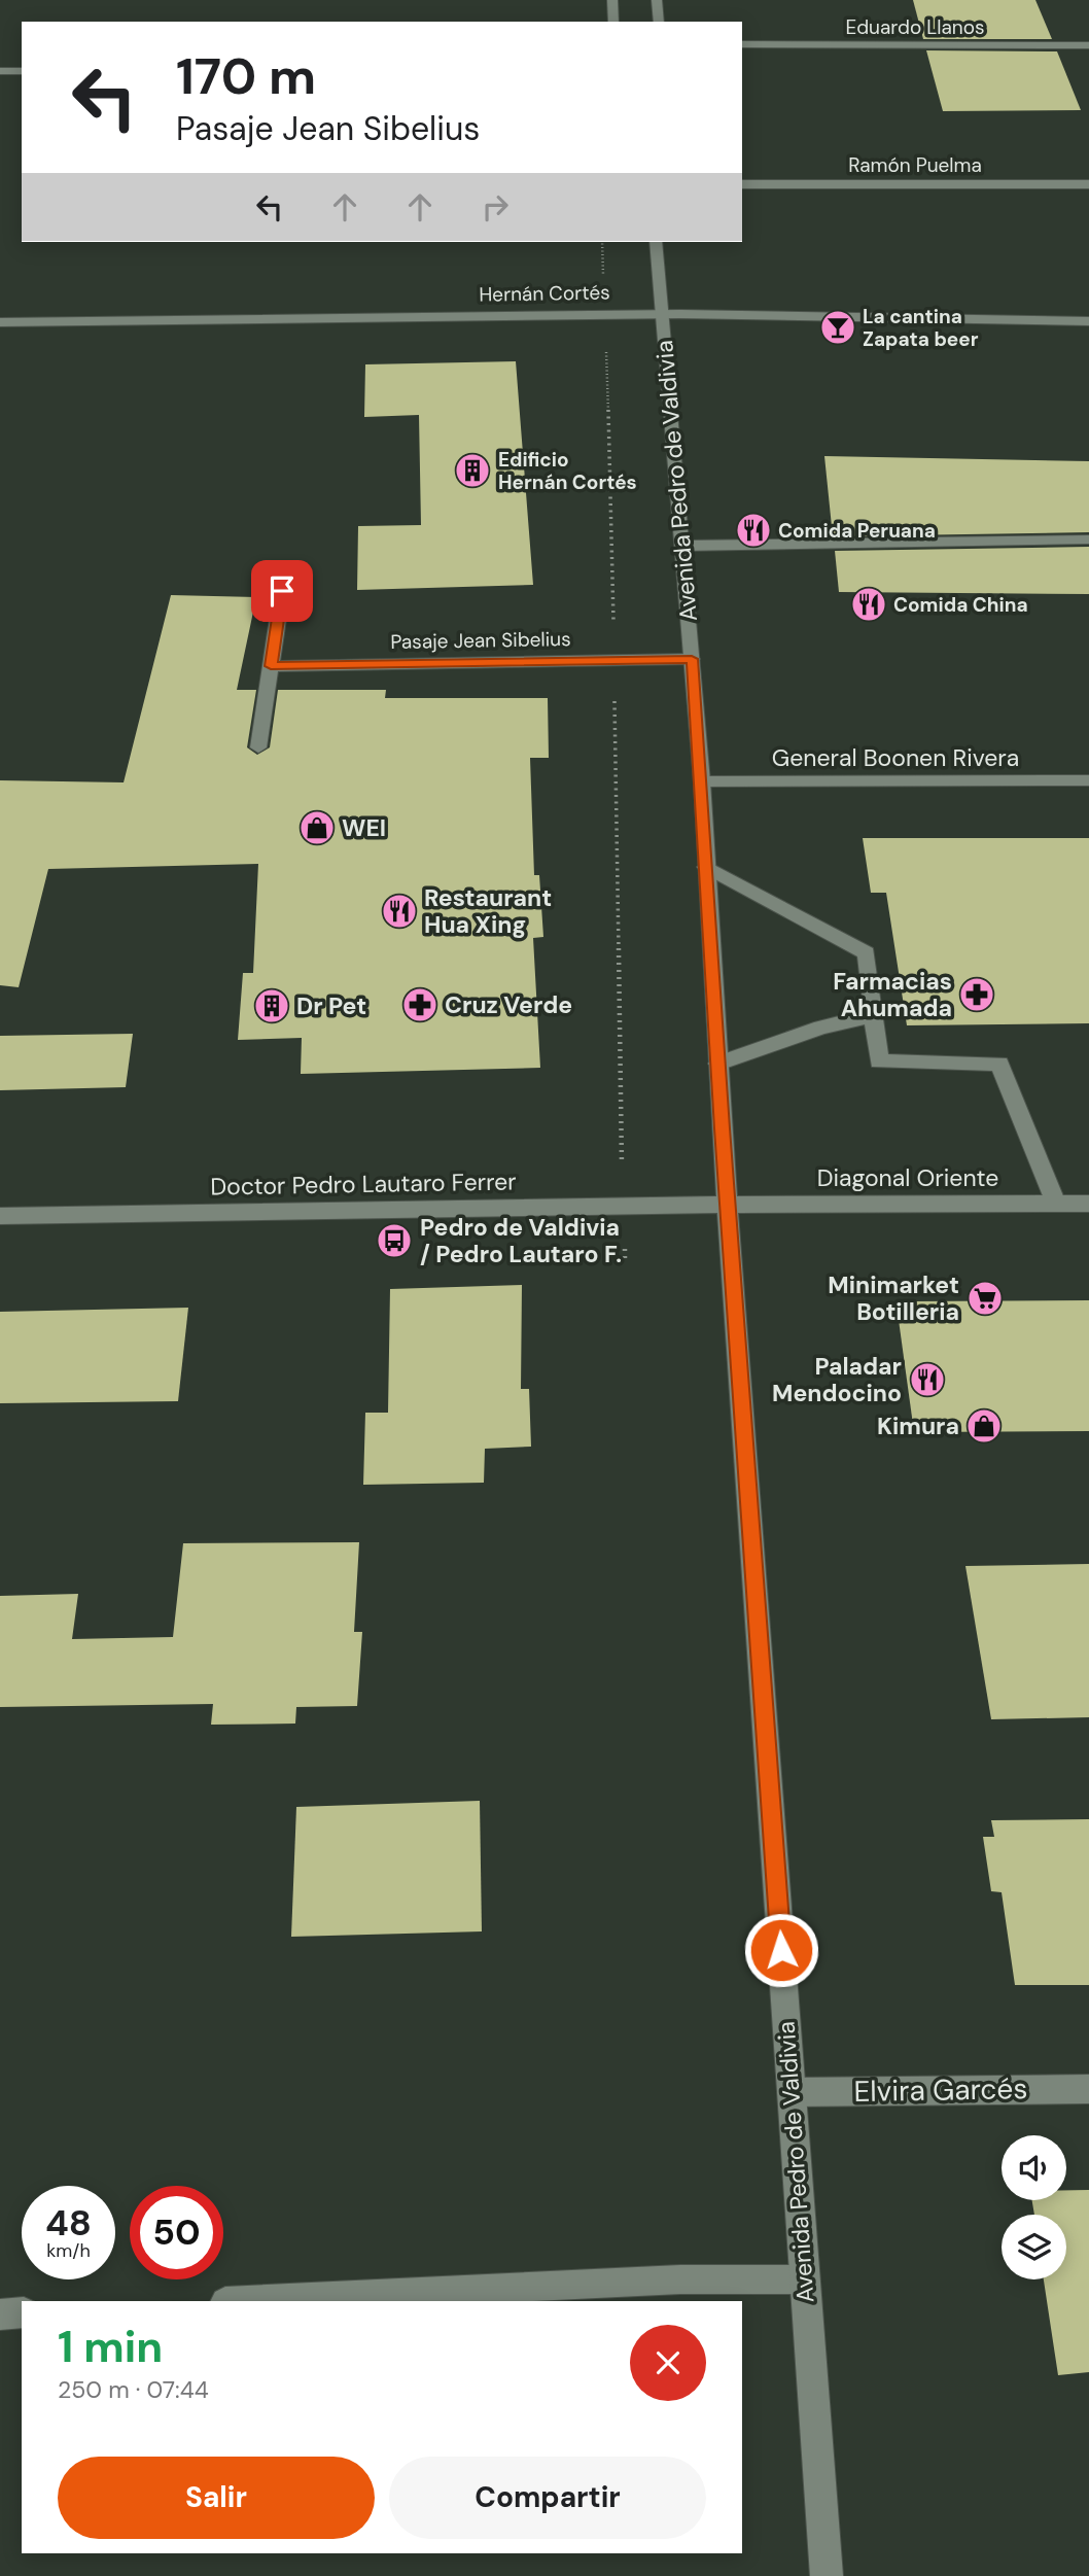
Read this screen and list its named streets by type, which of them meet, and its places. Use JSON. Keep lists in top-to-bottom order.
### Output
{
  "streets": {
    "street": [
      "Eduardo Llanos",
      "Ramón Puelma",
      "Hernán Cortés",
      "Avenida Pedro de Valdivia",
      "Pasaje Jean Sibelius",
      "General Boonen Rivera",
      "Diagonal Oriente",
      "Doctor Pedro Lautaro Ferrer",
      "Elvira Garcés"
    ]
  },
  "crossings": [
    ["Hernán Cortés", "Avenida Pedro de Valdivia"],
    ["Avenida Pedro de Valdivia", "Pasaje Jean Sibelius"],
    ["Avenida Pedro de Valdivia", "General Boonen Rivera"],
    ["Avenida Pedro de Valdivia", "Diagonal Oriente"],
    ["Avenida Pedro de Valdivia", "Doctor Pedro Lautaro Ferrer"],
    ["Avenida Pedro de Valdivia", "Elvira Garcés"],
    ["Diagonal Oriente", "Doctor Pedro Lautaro Ferrer"]
  ],
  "places": {
    "bar": ["La cantina Zapata beer"],
    "building": ["Edificio Hernán Cortés", "Dr Pet"],
    "restaurant": [
      "Comida Peruana",
      "Comida China",
      "Restaurant Hua Xing",
      "Paladar Mendocino"
    ],
    "shop": ["WEI", "Kimura"],
    "pharmacy": ["Farmacias Ahumada", "Cruz Verde"],
    "bus stop": ["Pedro de Valdivia / Pedro Lautaro F."],
    "supermarket": ["Minimarket Botilleria"]
  },
  "page": {
    "turn": ["170 m", "Pasaje Jean Sibelius"],
    "speed": "48 km/h",
    "limit": "50",
    "heading": ["1 min", "250 m · 07:44"],
    "buttons": ["Salir", "Compartir"]
  }
}
